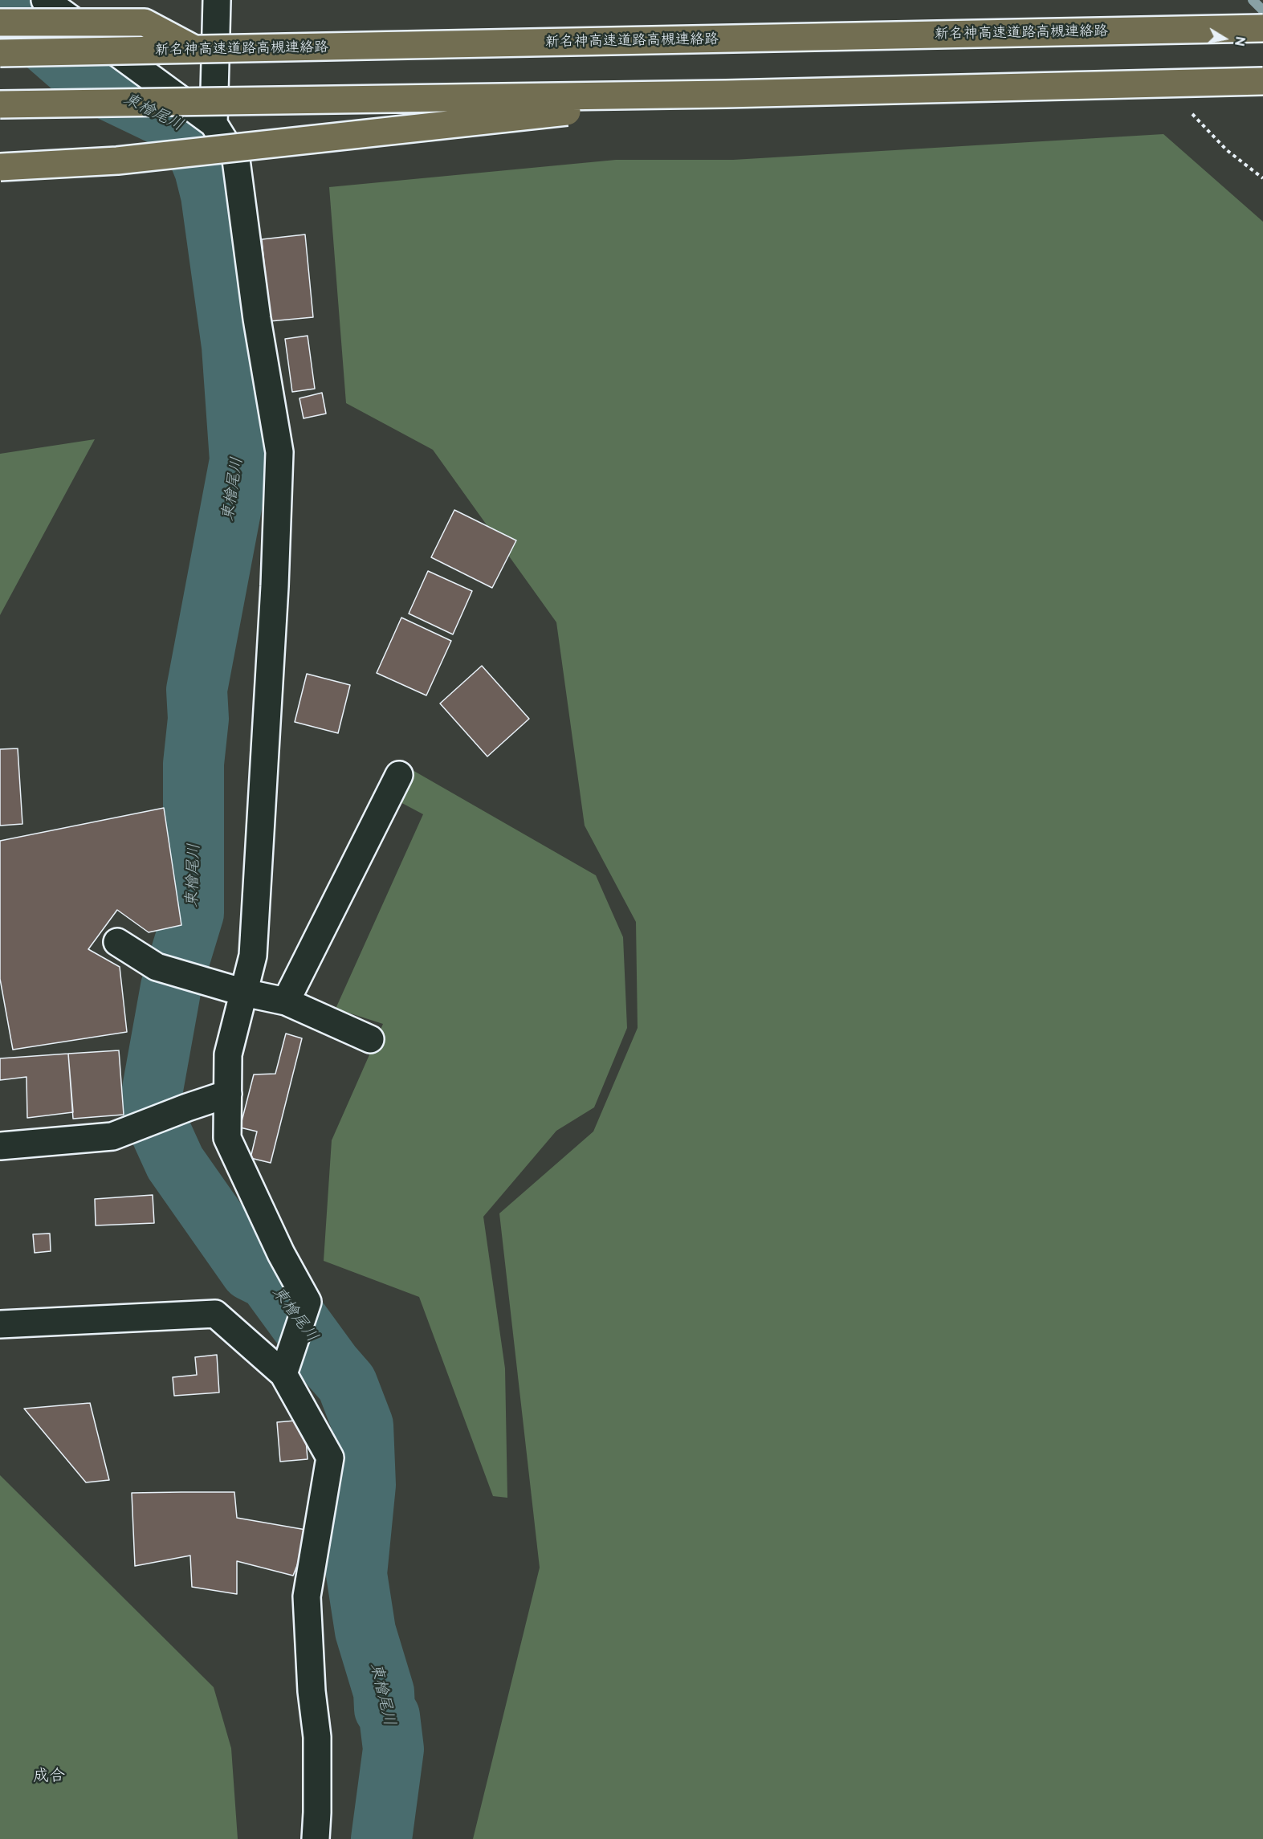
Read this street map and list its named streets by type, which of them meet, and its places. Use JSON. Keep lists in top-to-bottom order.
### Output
{
  "streets": {
    "highway": ["新名神高速道路高槻連絡路"]
  },
  "districts": ["成合"],
  "water": ["東檜尾川"],
  "north": "right"
}
